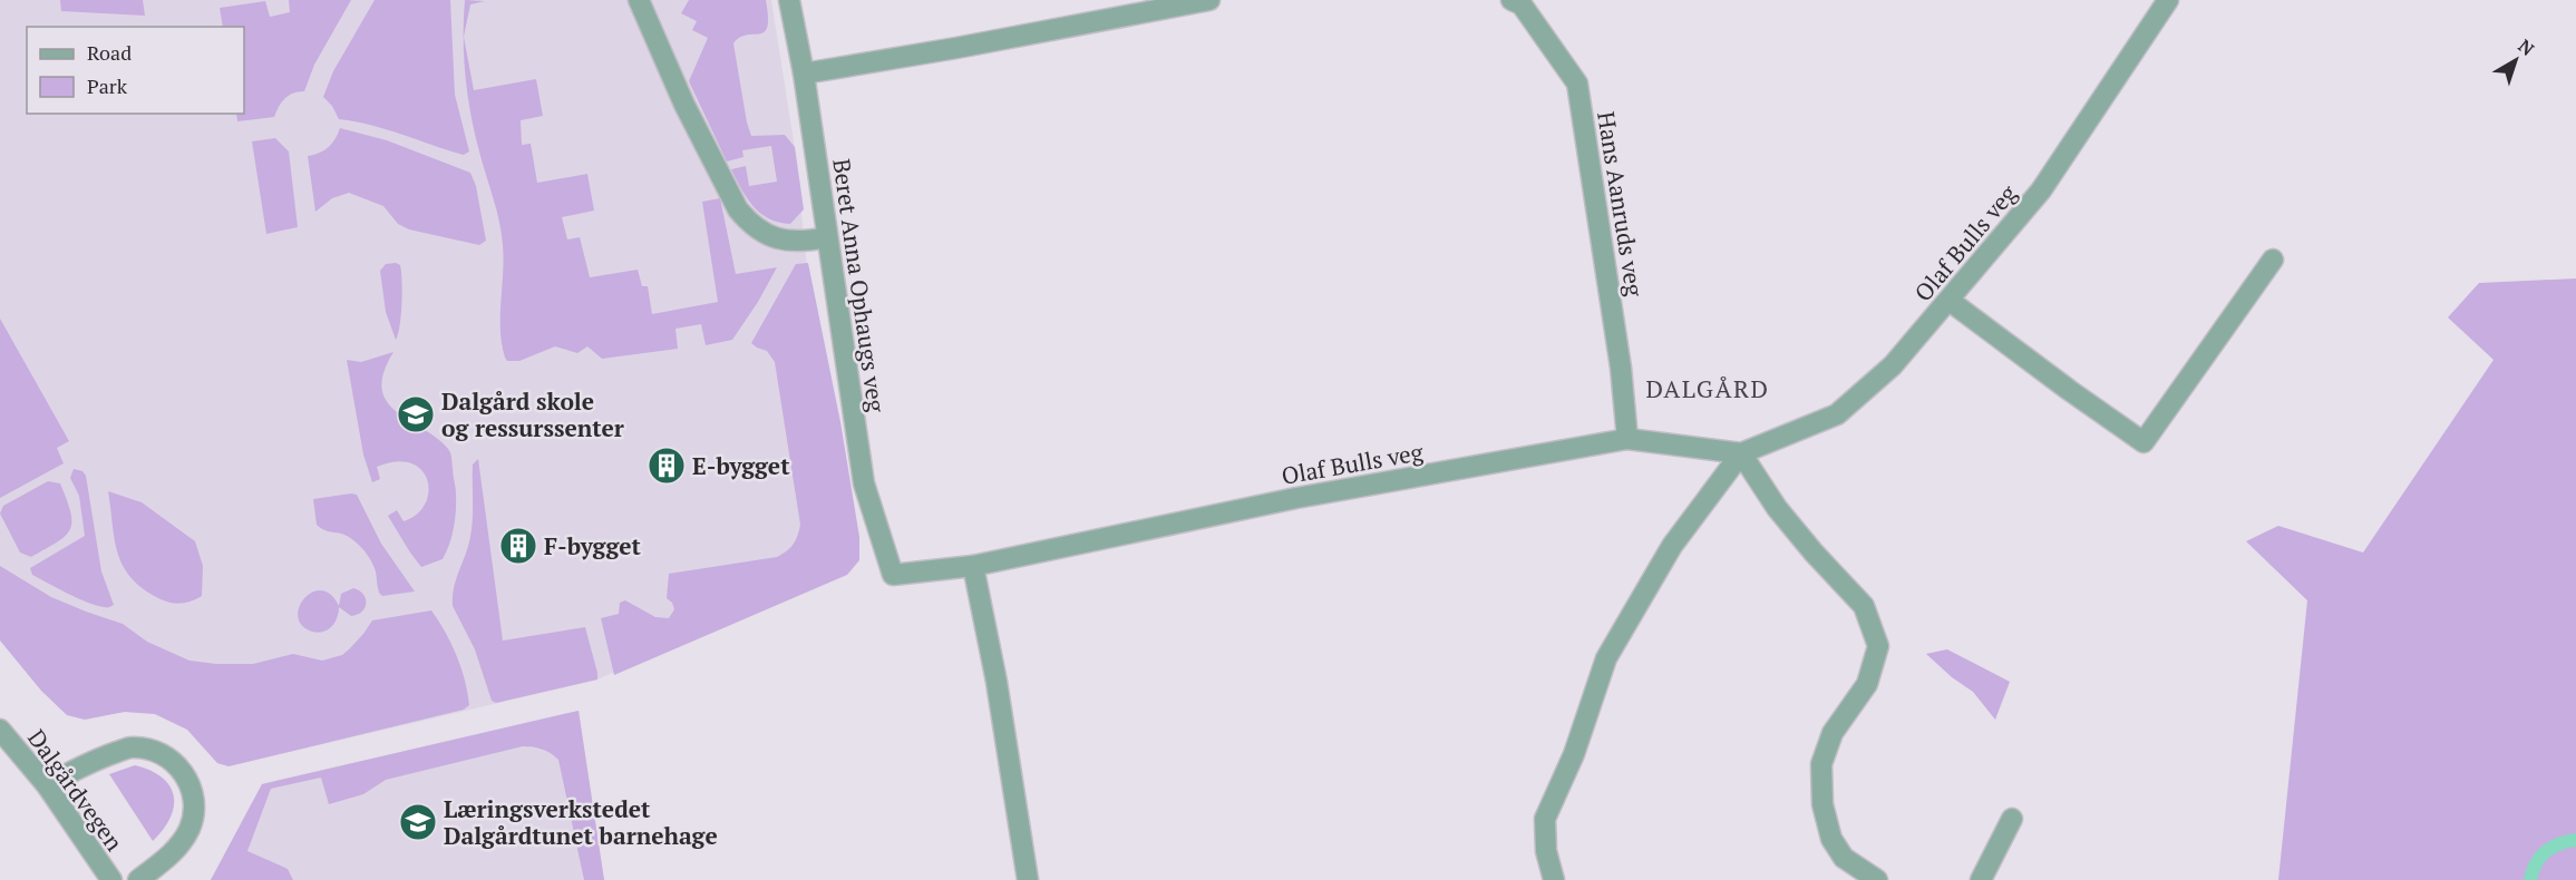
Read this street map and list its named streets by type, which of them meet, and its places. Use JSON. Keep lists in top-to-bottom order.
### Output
{
  "streets": {
    "street": [
      "Hans Aanruds veg",
      "Olaf Bulls veg",
      "Beret Anna Ophaugs veg",
      "Dalgårdvegen"
    ]
  },
  "crossings": [
    ["Hans Aanruds veg", "Olaf Bulls veg"],
    ["Olaf Bulls veg", "Beret Anna Ophaugs veg"]
  ],
  "districts": ["DALGÅRD"],
  "places": {
    "school or university": ["Dalgård skole og ressurssenter", "Læringsverkstedet Dalgårdtunet barnehage"],
    "building": ["E-bygget", "F-bygget"]
  },
  "legend": ["Road", "Park"],
  "north": "top right"
}
